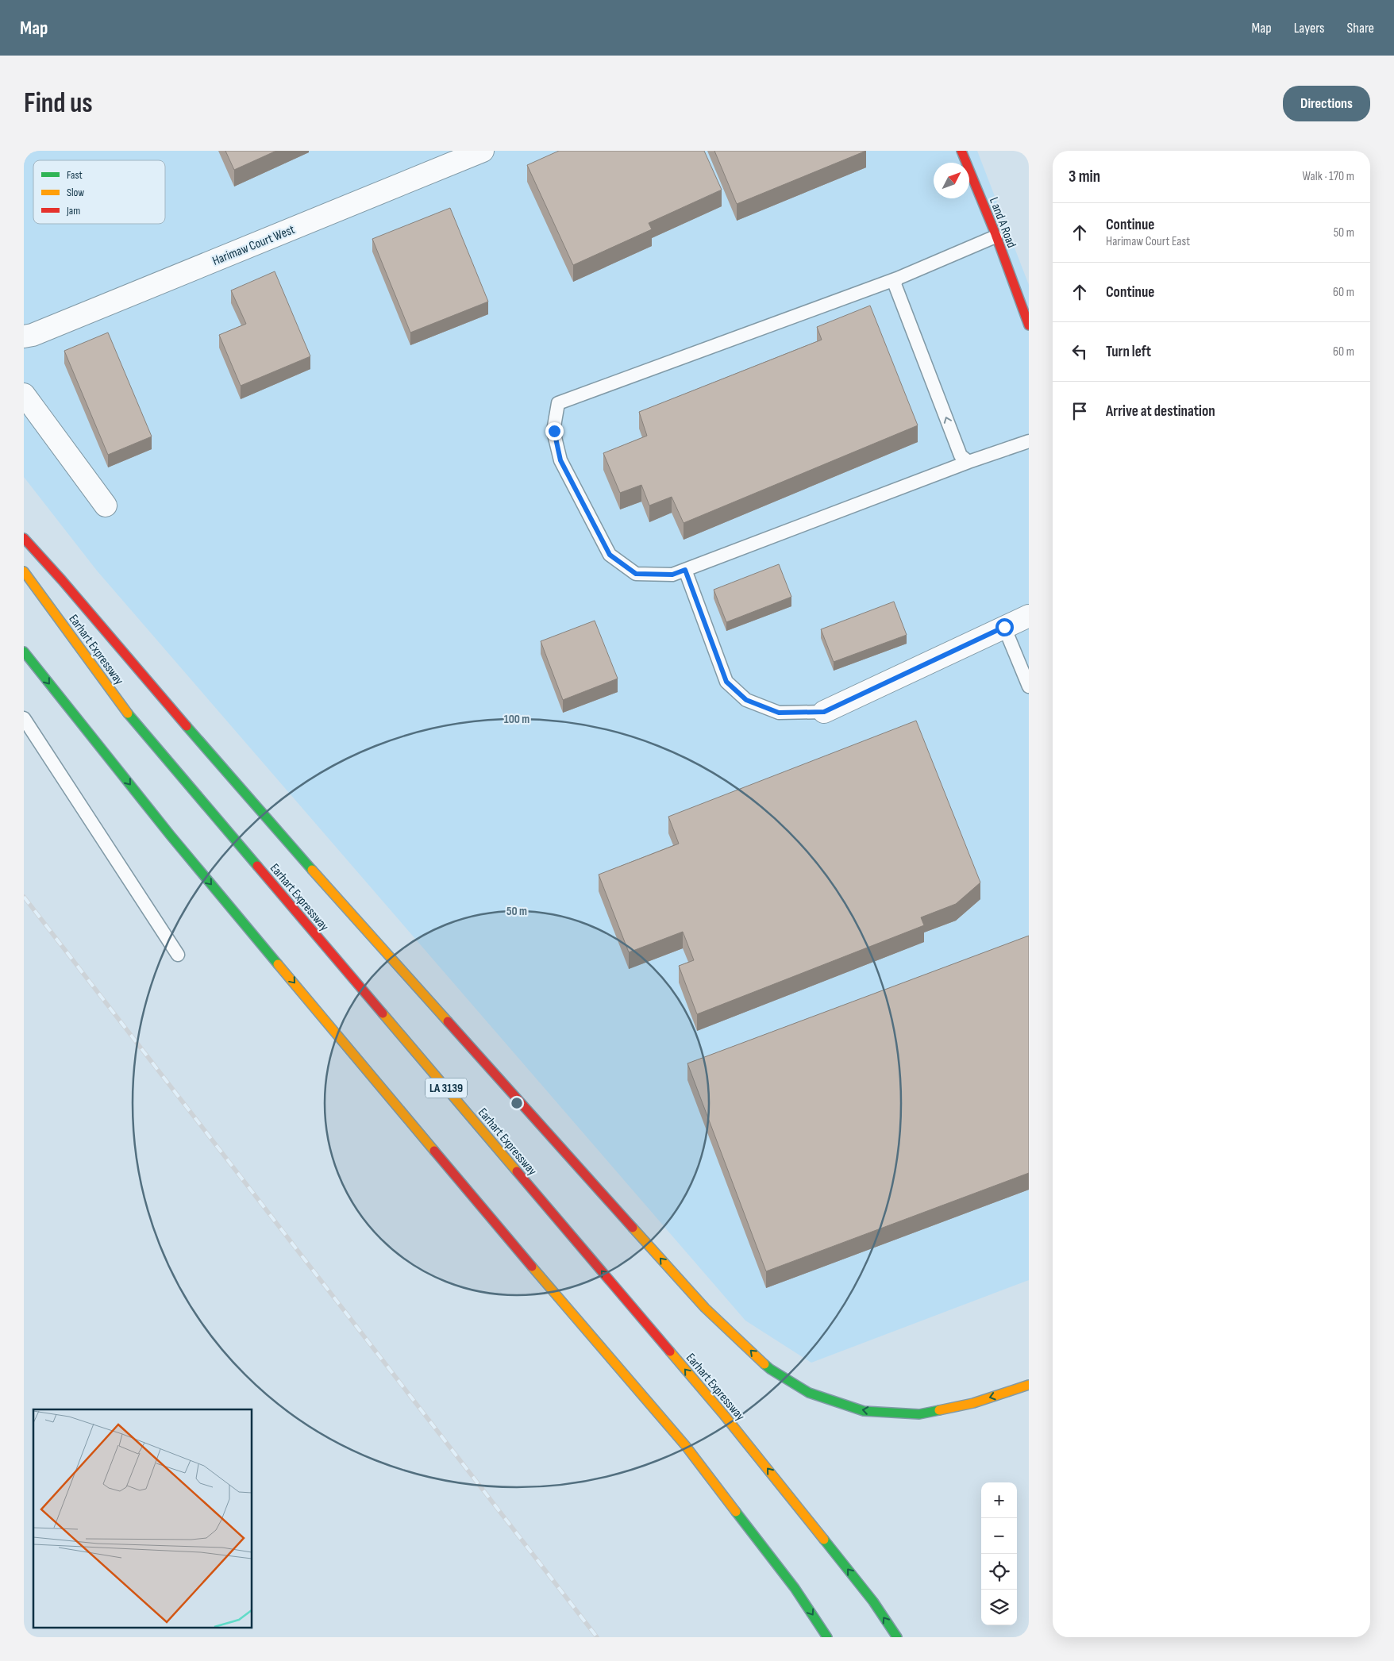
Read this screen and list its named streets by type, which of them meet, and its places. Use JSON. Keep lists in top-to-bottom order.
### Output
{
  "streets": {
    "main road": ["L and A Road", "Earhart Expressway", "LA 3139"],
    "street": ["Harimaw Court West"]
  },
  "legend": ["Fast", "Slow", "Jam"],
  "north": "top right",
  "page": {
    "header": "Map",
    "nav": ["Map", "Layers", "Share"],
    "buttons": "Directions",
    "title": "Find us",
    "heading": ["3 min", "Walk · 170 m"],
    "list": [
      ["Continue", "Harimaw Court East", "50 m"],
      ["Continue", "60 m"],
      ["Turn left", "60 m"],
      "Arrive at destination"
    ],
    "map_buttons": ["+", "−"]
  },
  "rings": ["100 m", "50 m"]
}
